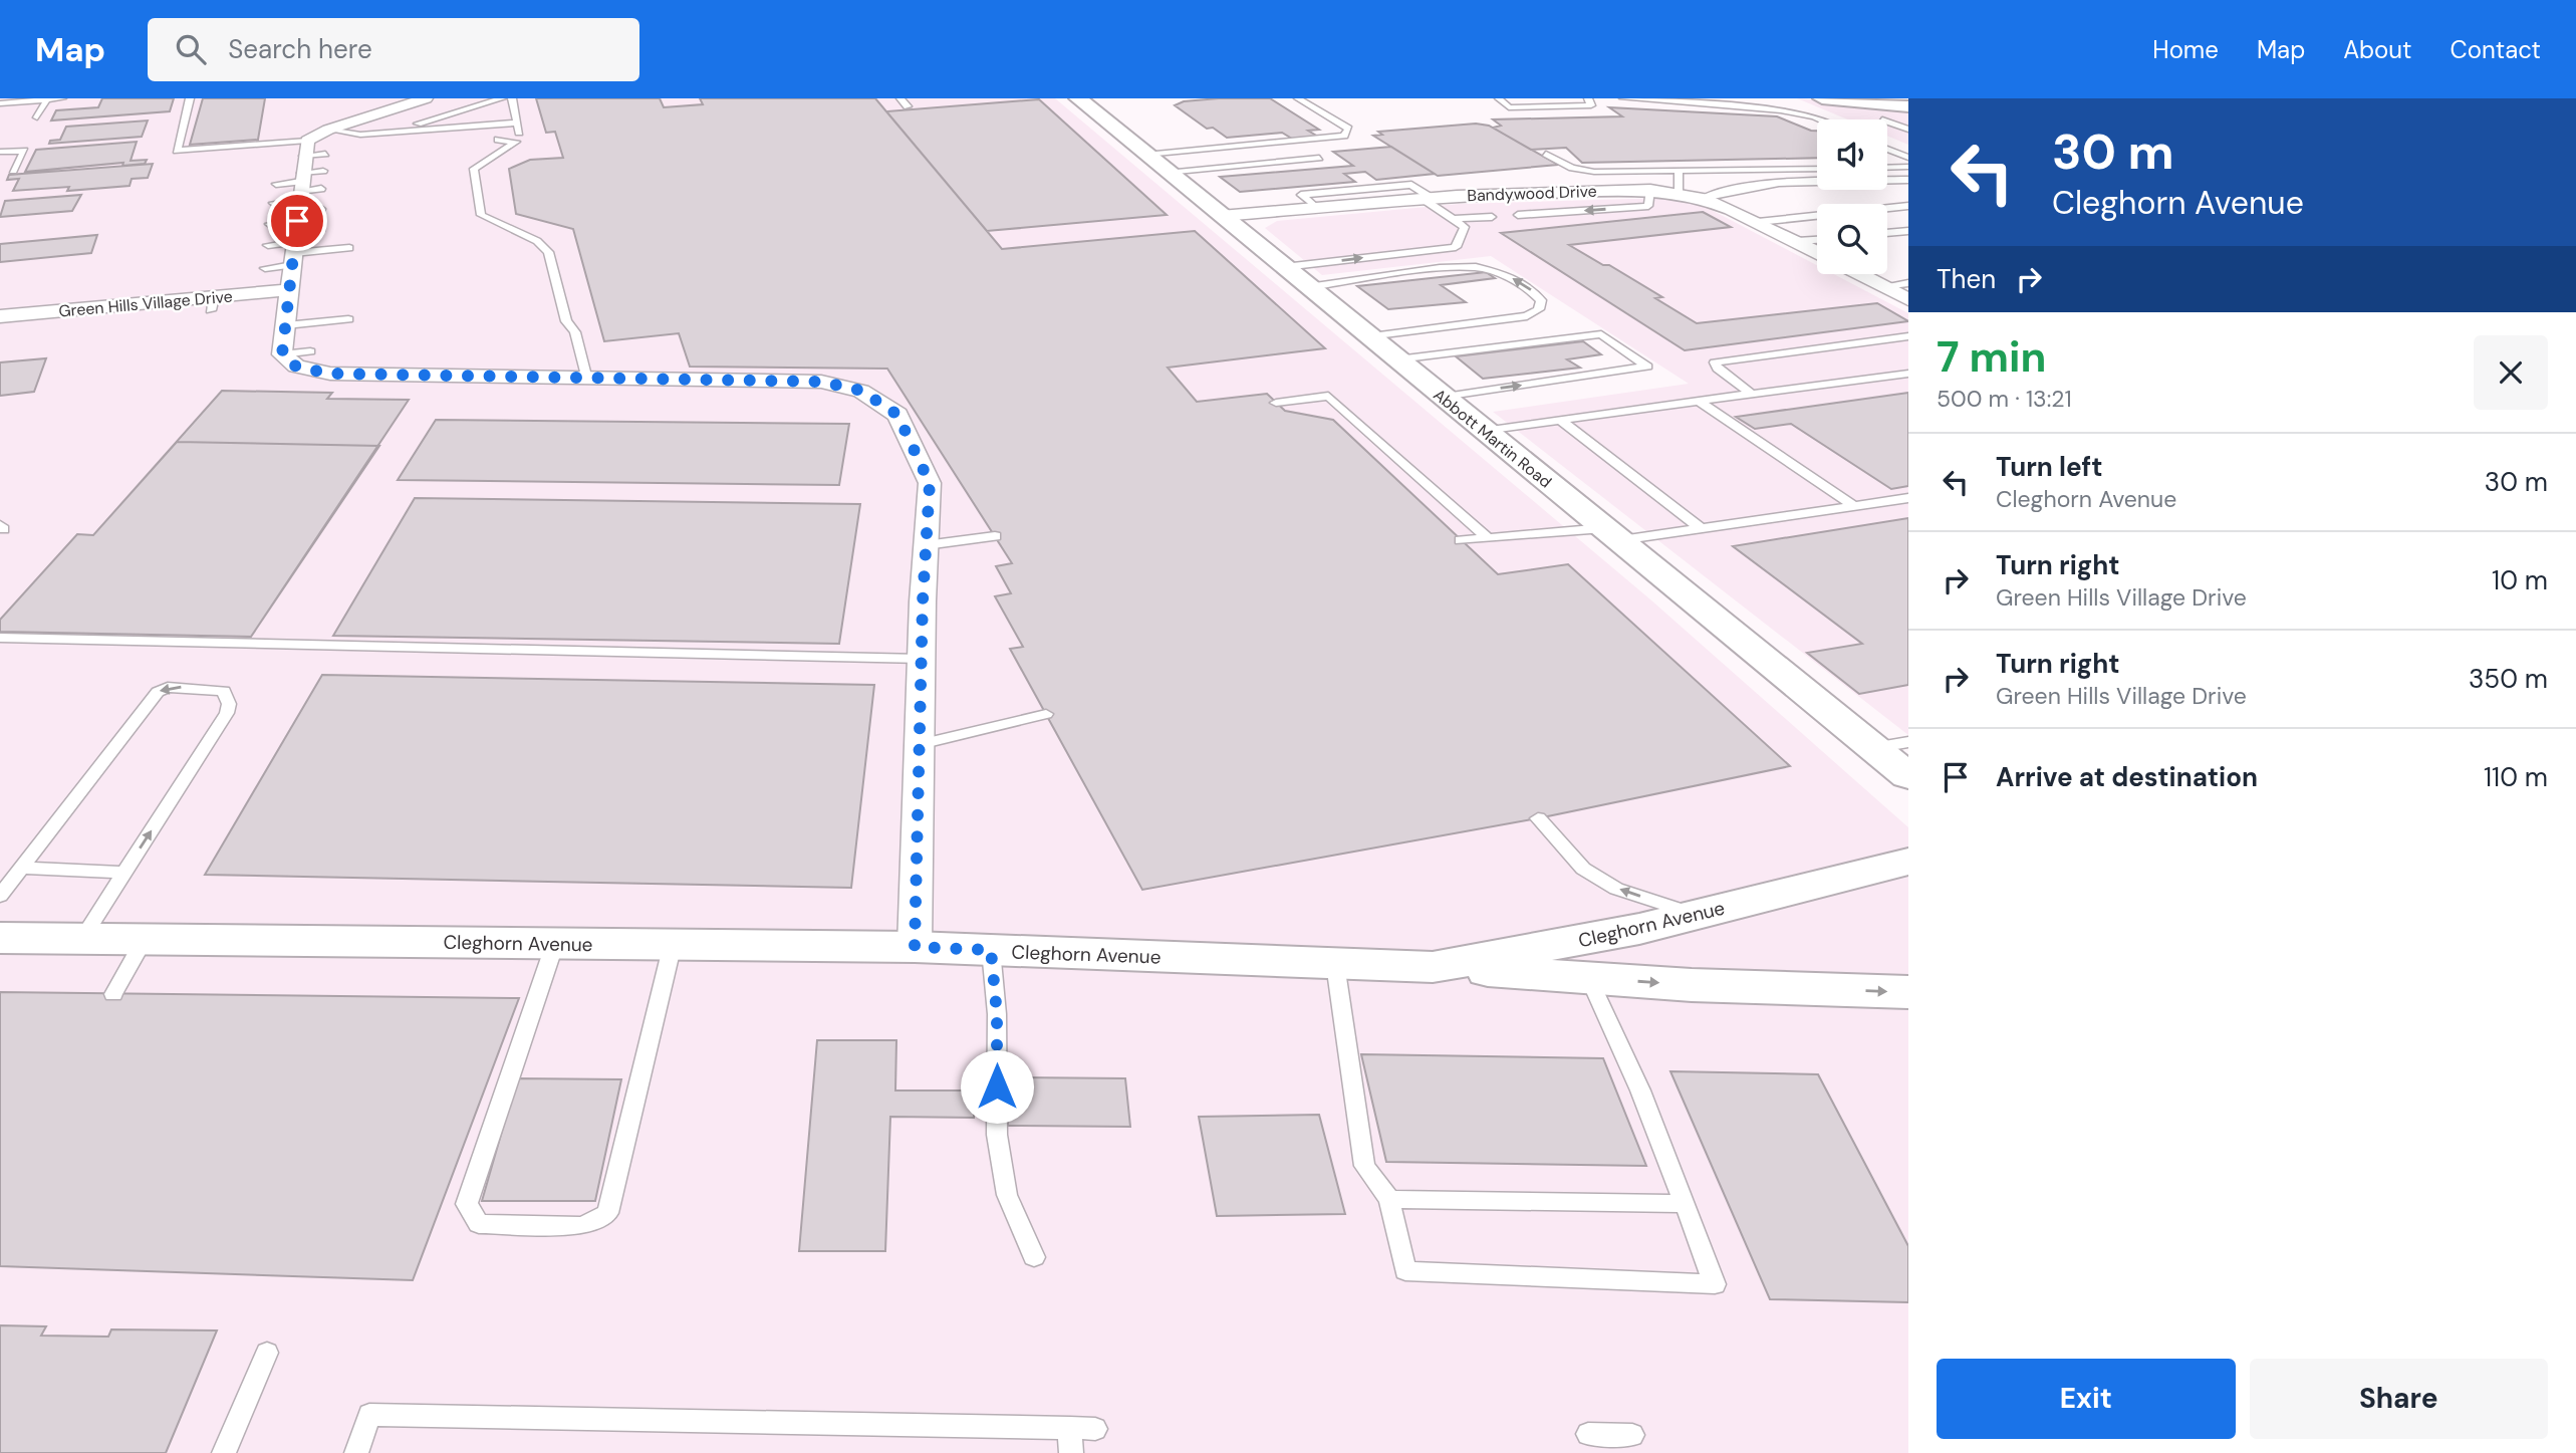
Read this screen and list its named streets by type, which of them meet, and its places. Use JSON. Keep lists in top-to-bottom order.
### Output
{
  "streets": {
    "main road": ["Abbott Martin Road", "Cleghorn Avenue"],
    "street": ["Bandywood Drive", "Green Hills Village Drive"]
  },
  "crossings": [
    ["Bandywood Drive", "Abbott Martin Road"]
  ],
  "page": {
    "header": "Map",
    "search": "Search here",
    "nav": [
      "Home",
      "Map",
      "About",
      "Contact"
    ],
    "turn": ["30 m", "Cleghorn Avenue"],
    "then": "Then",
    "heading": ["7 min", "500 m · 13:21"],
    "list": [
      {
        "name": "Turn left",
        "note": "Cleghorn Avenue",
        "value": "30 m"
      },
      {
        "name": "Turn right",
        "note": "Green Hills Village Drive",
        "value": "10 m"
      },
      {
        "name": "Turn right",
        "note": "Green Hills Village Drive",
        "value": "350 m"
      },
      {
        "name": "Arrive at destination",
        "value": "110 m"
      }
    ],
    "buttons": ["Exit", "Share"]
  }
}
